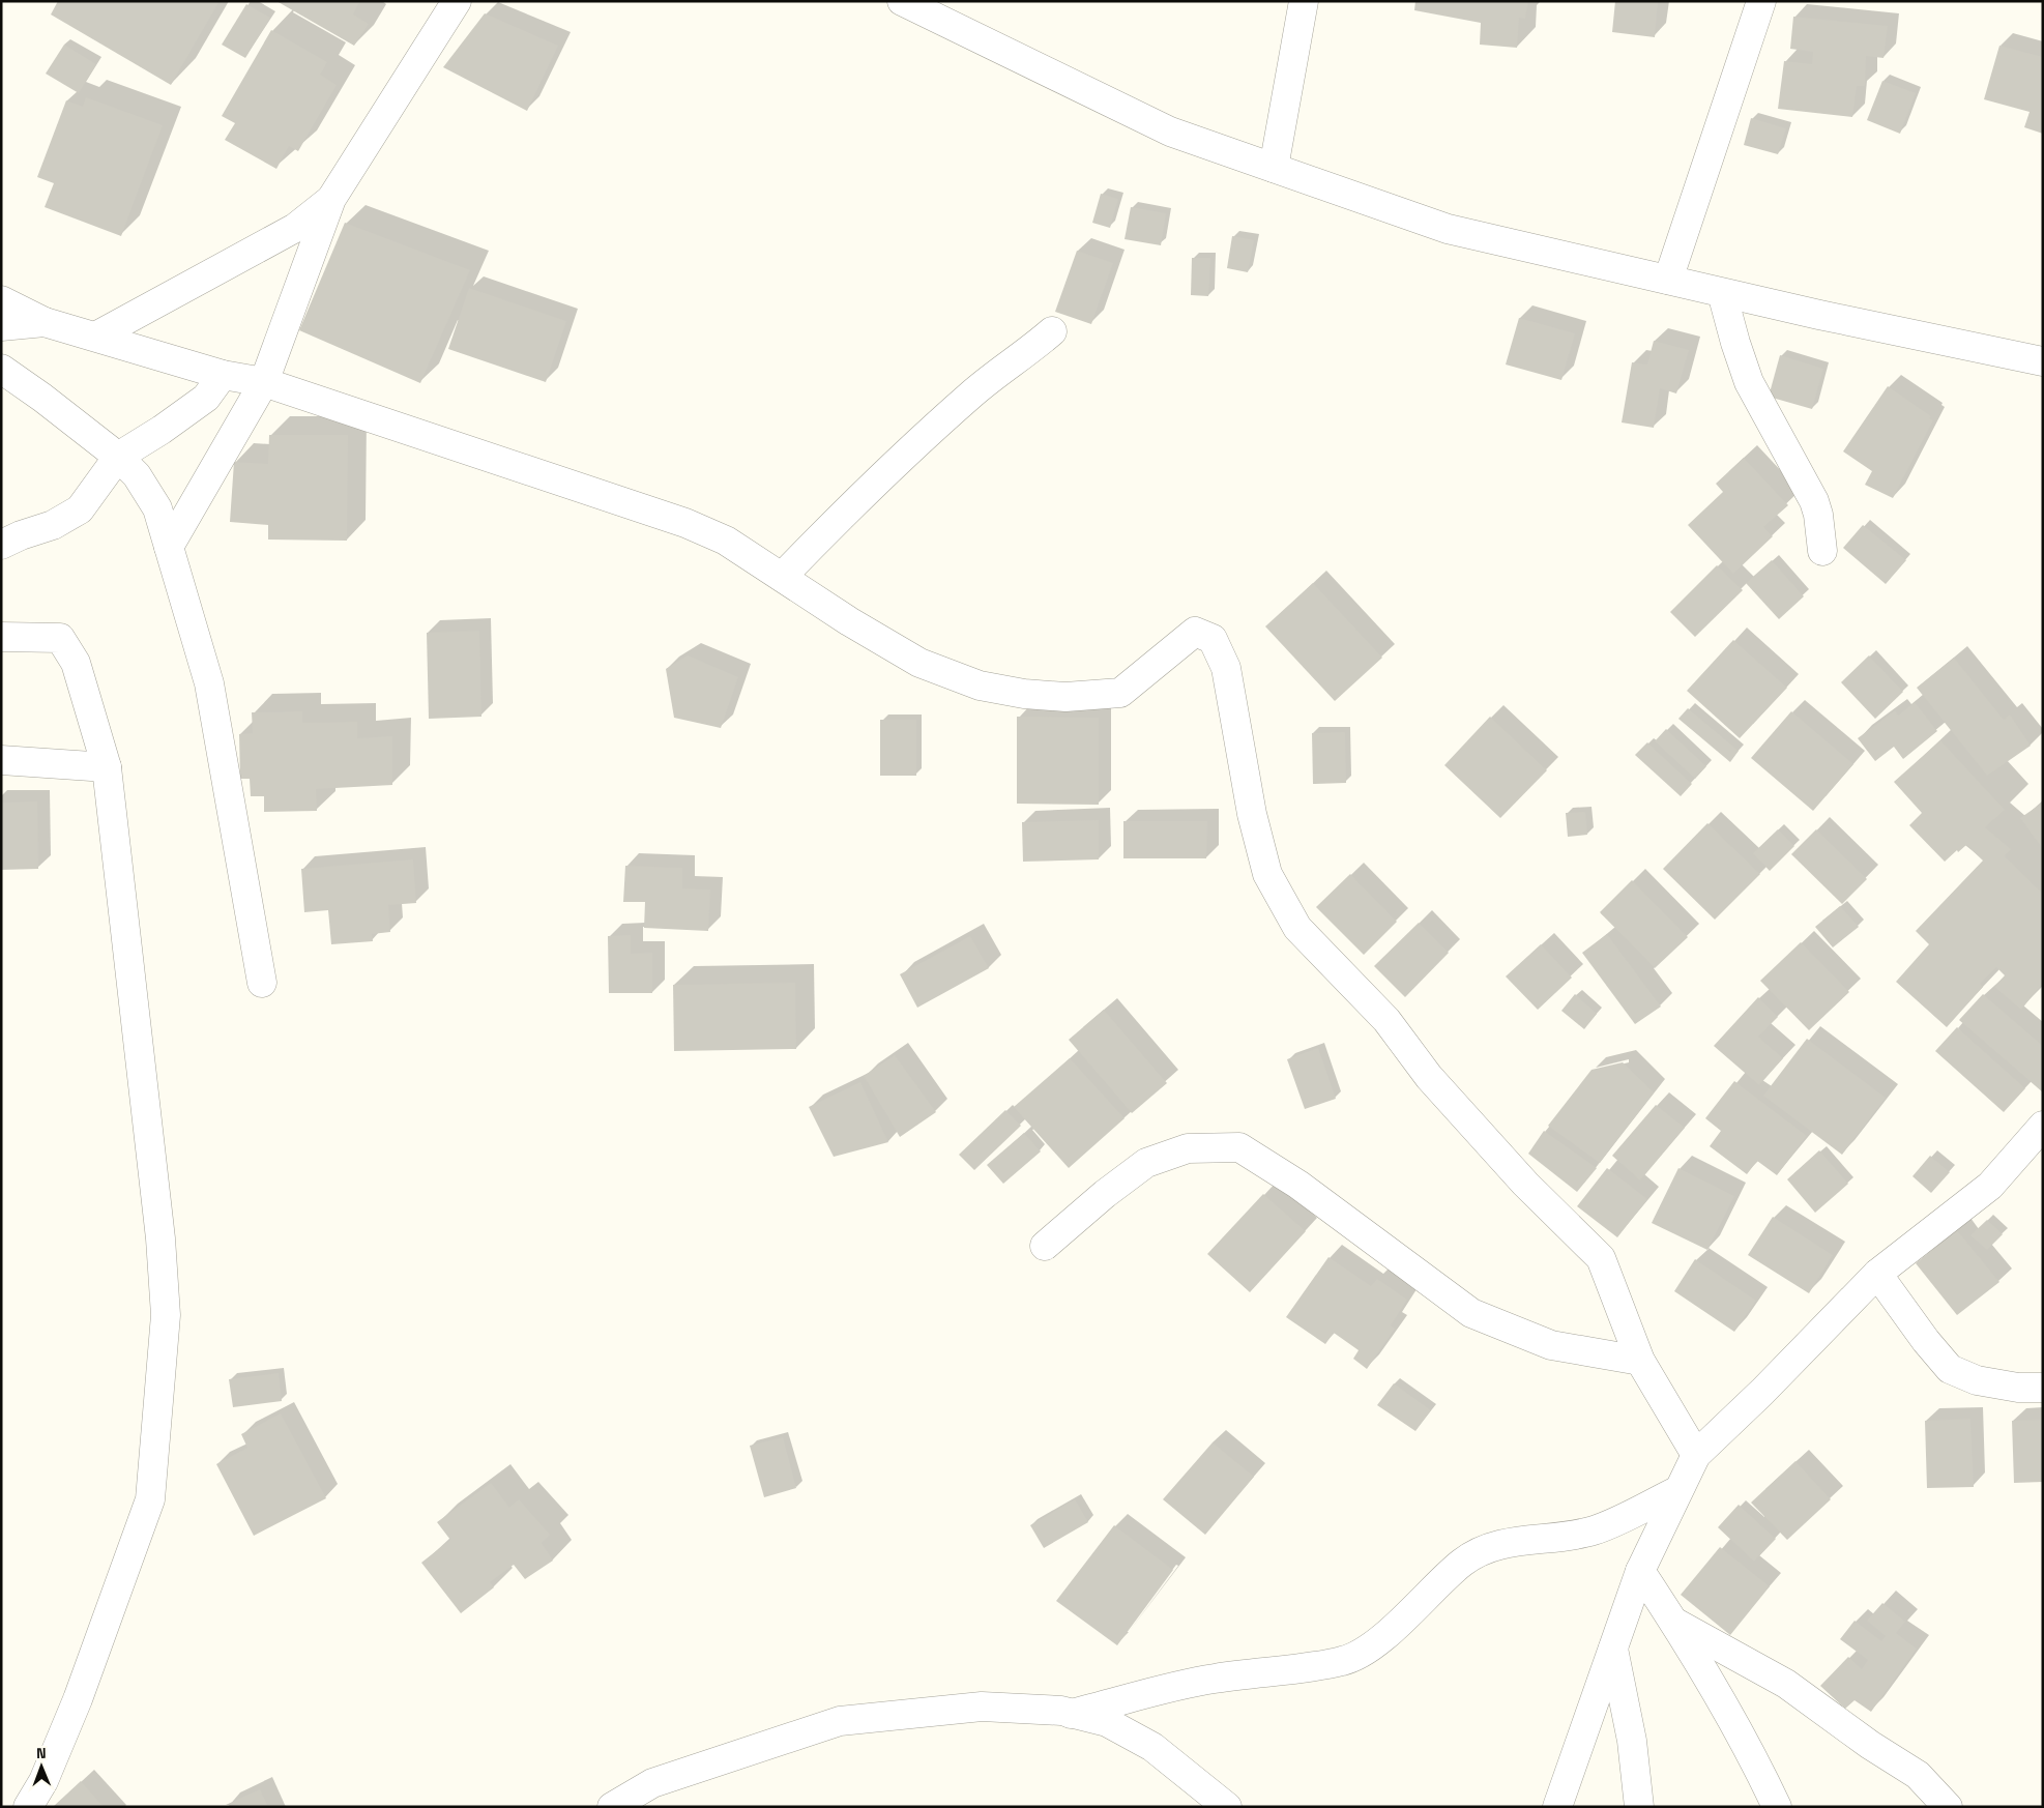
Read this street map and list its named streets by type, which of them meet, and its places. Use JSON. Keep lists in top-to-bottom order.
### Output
{
  "north": "top"
}
